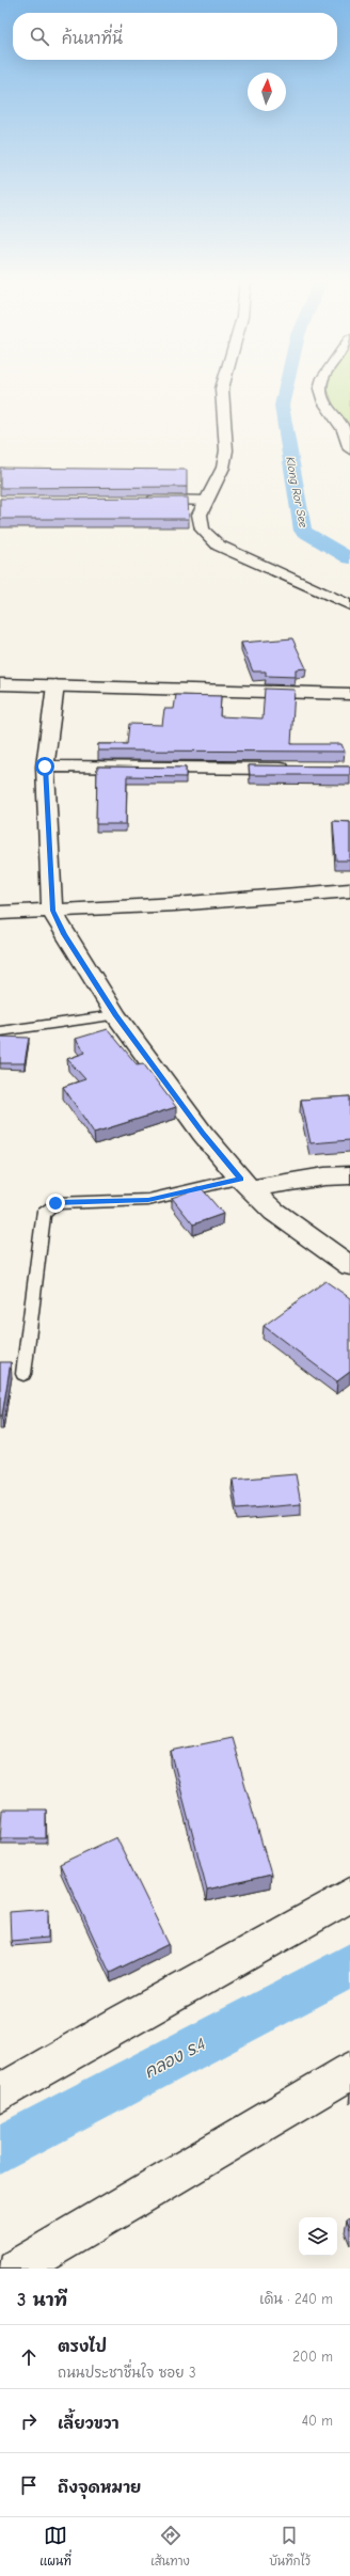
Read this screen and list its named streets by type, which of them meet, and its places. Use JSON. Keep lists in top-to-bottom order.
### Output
{
  "water": ["Klong Ror See", "คลอง ร.4"],
  "north": "top",
  "page": {
    "search": "ค้นหาที่นี่",
    "heading": ["3 นาที", "เดิน · 240 m"],
    "list": [
      ["ตรงไป", "ถนนประชาชื่นใจ ซอย 3", "200 m"],
      ["เลี้ยวขวา", "40 m"],
      "ถึงจุดหมาย"
    ],
    "nav": ["แผนที่", "เส้นทาง", "บันทึกไว้"]
  }
}
